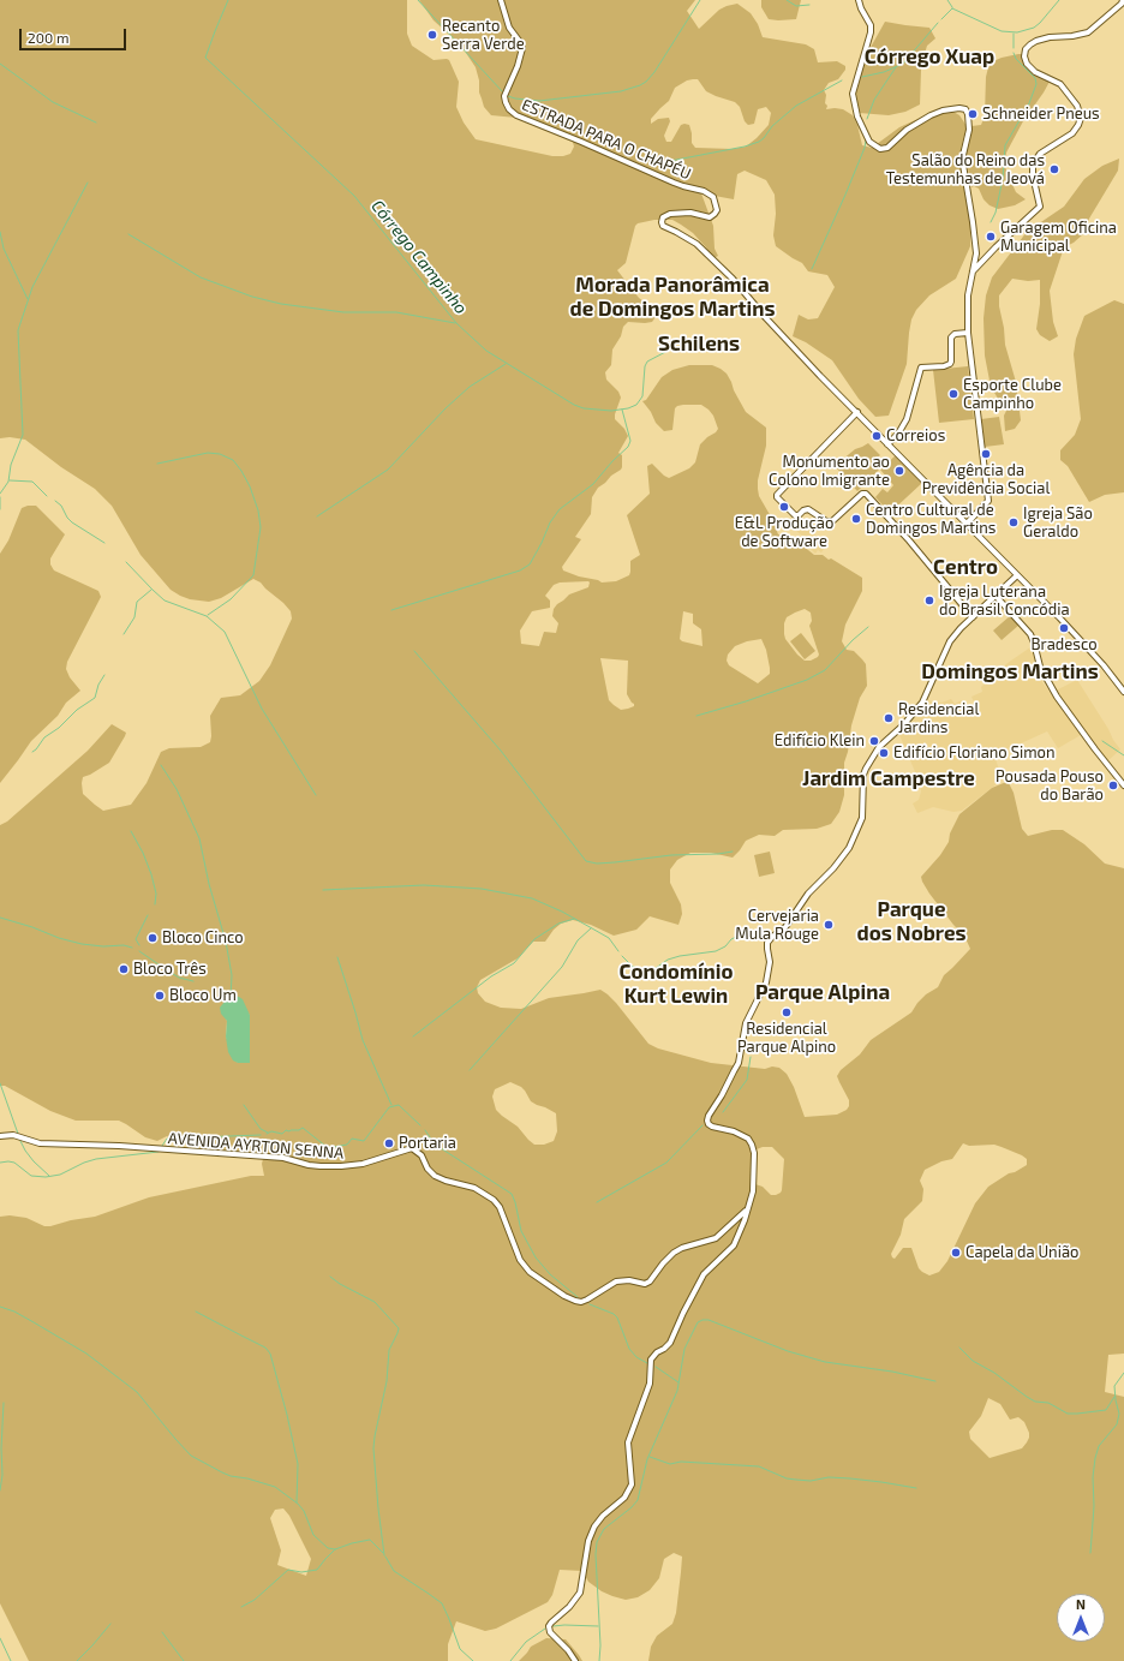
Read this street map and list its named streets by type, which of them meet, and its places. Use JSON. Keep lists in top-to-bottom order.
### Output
{
  "streets": {
    "street": ["ESTRADA PARA O CHAPÉU", "AVENIDA AYRTON SENNA"]
  },
  "districts": [
    "Córrego Xuap",
    "Morada Panorâmica de Domingos Martins",
    "Schilens",
    "Centro",
    "Domingos Martins",
    "Jardim Campestre",
    "Parque dos Nobres",
    "Condomínio Kurt Lewin",
    "Parque Alpina"
  ],
  "water": ["Córrego Campinho"],
  "places": [
    "Recanto Serra Verde",
    "Schneider Pneus",
    "Salão do Reino das Testemunhas de Jeová",
    "Garagem Oficina Municipal",
    "Esporte Clube Campinho",
    "Correios",
    "Agência da Previdência Social",
    "Monumento ao Colono Imigrante",
    "E&L Produção de Software",
    "Centro Cultural de Domingos Martins",
    "Igreja São Geraldo",
    "Igreja Luterana do Brasil Concódia",
    "Bradesco",
    "Residencial Jardins",
    "Edifício Klein",
    "Edifício Floriano Simon",
    "Pousada Pouso do Barão",
    "Cervejaria Mula Rouge",
    "Bloco Cinco",
    "Bloco Três",
    "Bloco Um",
    "Residencial Parque Alpino",
    "Portaria",
    "Capela da União"
  ],
  "scale_bar": "200 m",
  "north": "top"
}
